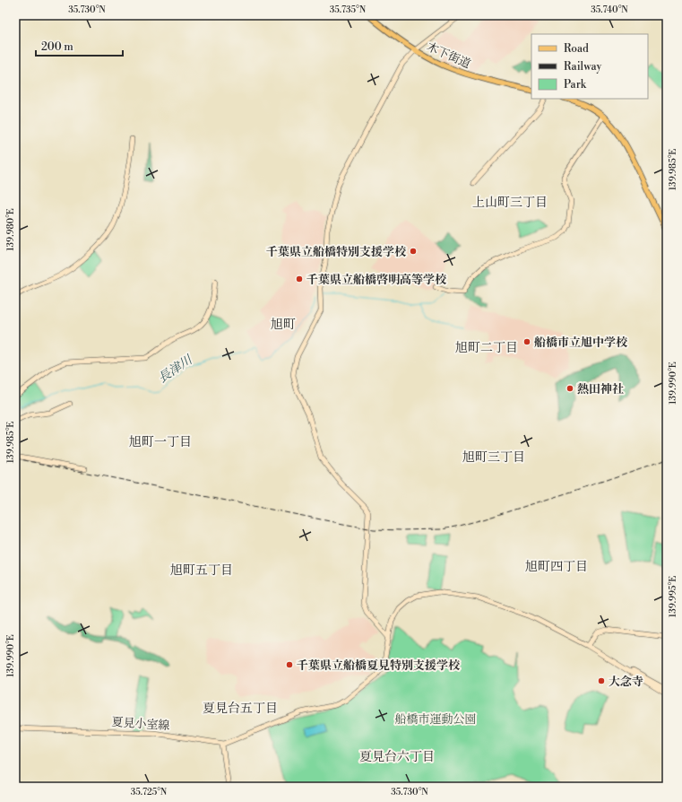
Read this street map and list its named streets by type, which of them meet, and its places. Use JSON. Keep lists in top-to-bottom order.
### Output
{
  "streets": {
    "main road": ["木下街道"],
    "street": ["夏見小室線"]
  },
  "districts": [
    "上山町三丁目",
    "旭町",
    "旭町二丁目",
    "旭町一丁目",
    "旭町三丁目",
    "旭町四丁目",
    "旭町五丁目",
    "夏見台五丁目",
    "夏見台六丁目"
  ],
  "water": ["長津川"],
  "parks": ["船橋市運動公園"],
  "places": [
    "千葉県立船橋特別支援学校",
    "千葉県立船橋啓明高等学校",
    "船橋市立旭中学校",
    "熱田神社",
    "千葉県立船橋夏見特別支援学校",
    "大念寺"
  ],
  "legend": ["Road", "Railway", "Park"],
  "scale_bar": "200 m",
  "coordinates": [
    "35.730°N",
    "35.735°N",
    "35.740°N",
    "139.985°E",
    "139.980°E",
    "139.990°E",
    "139.995°E",
    "35.725°N"
  ]
}
